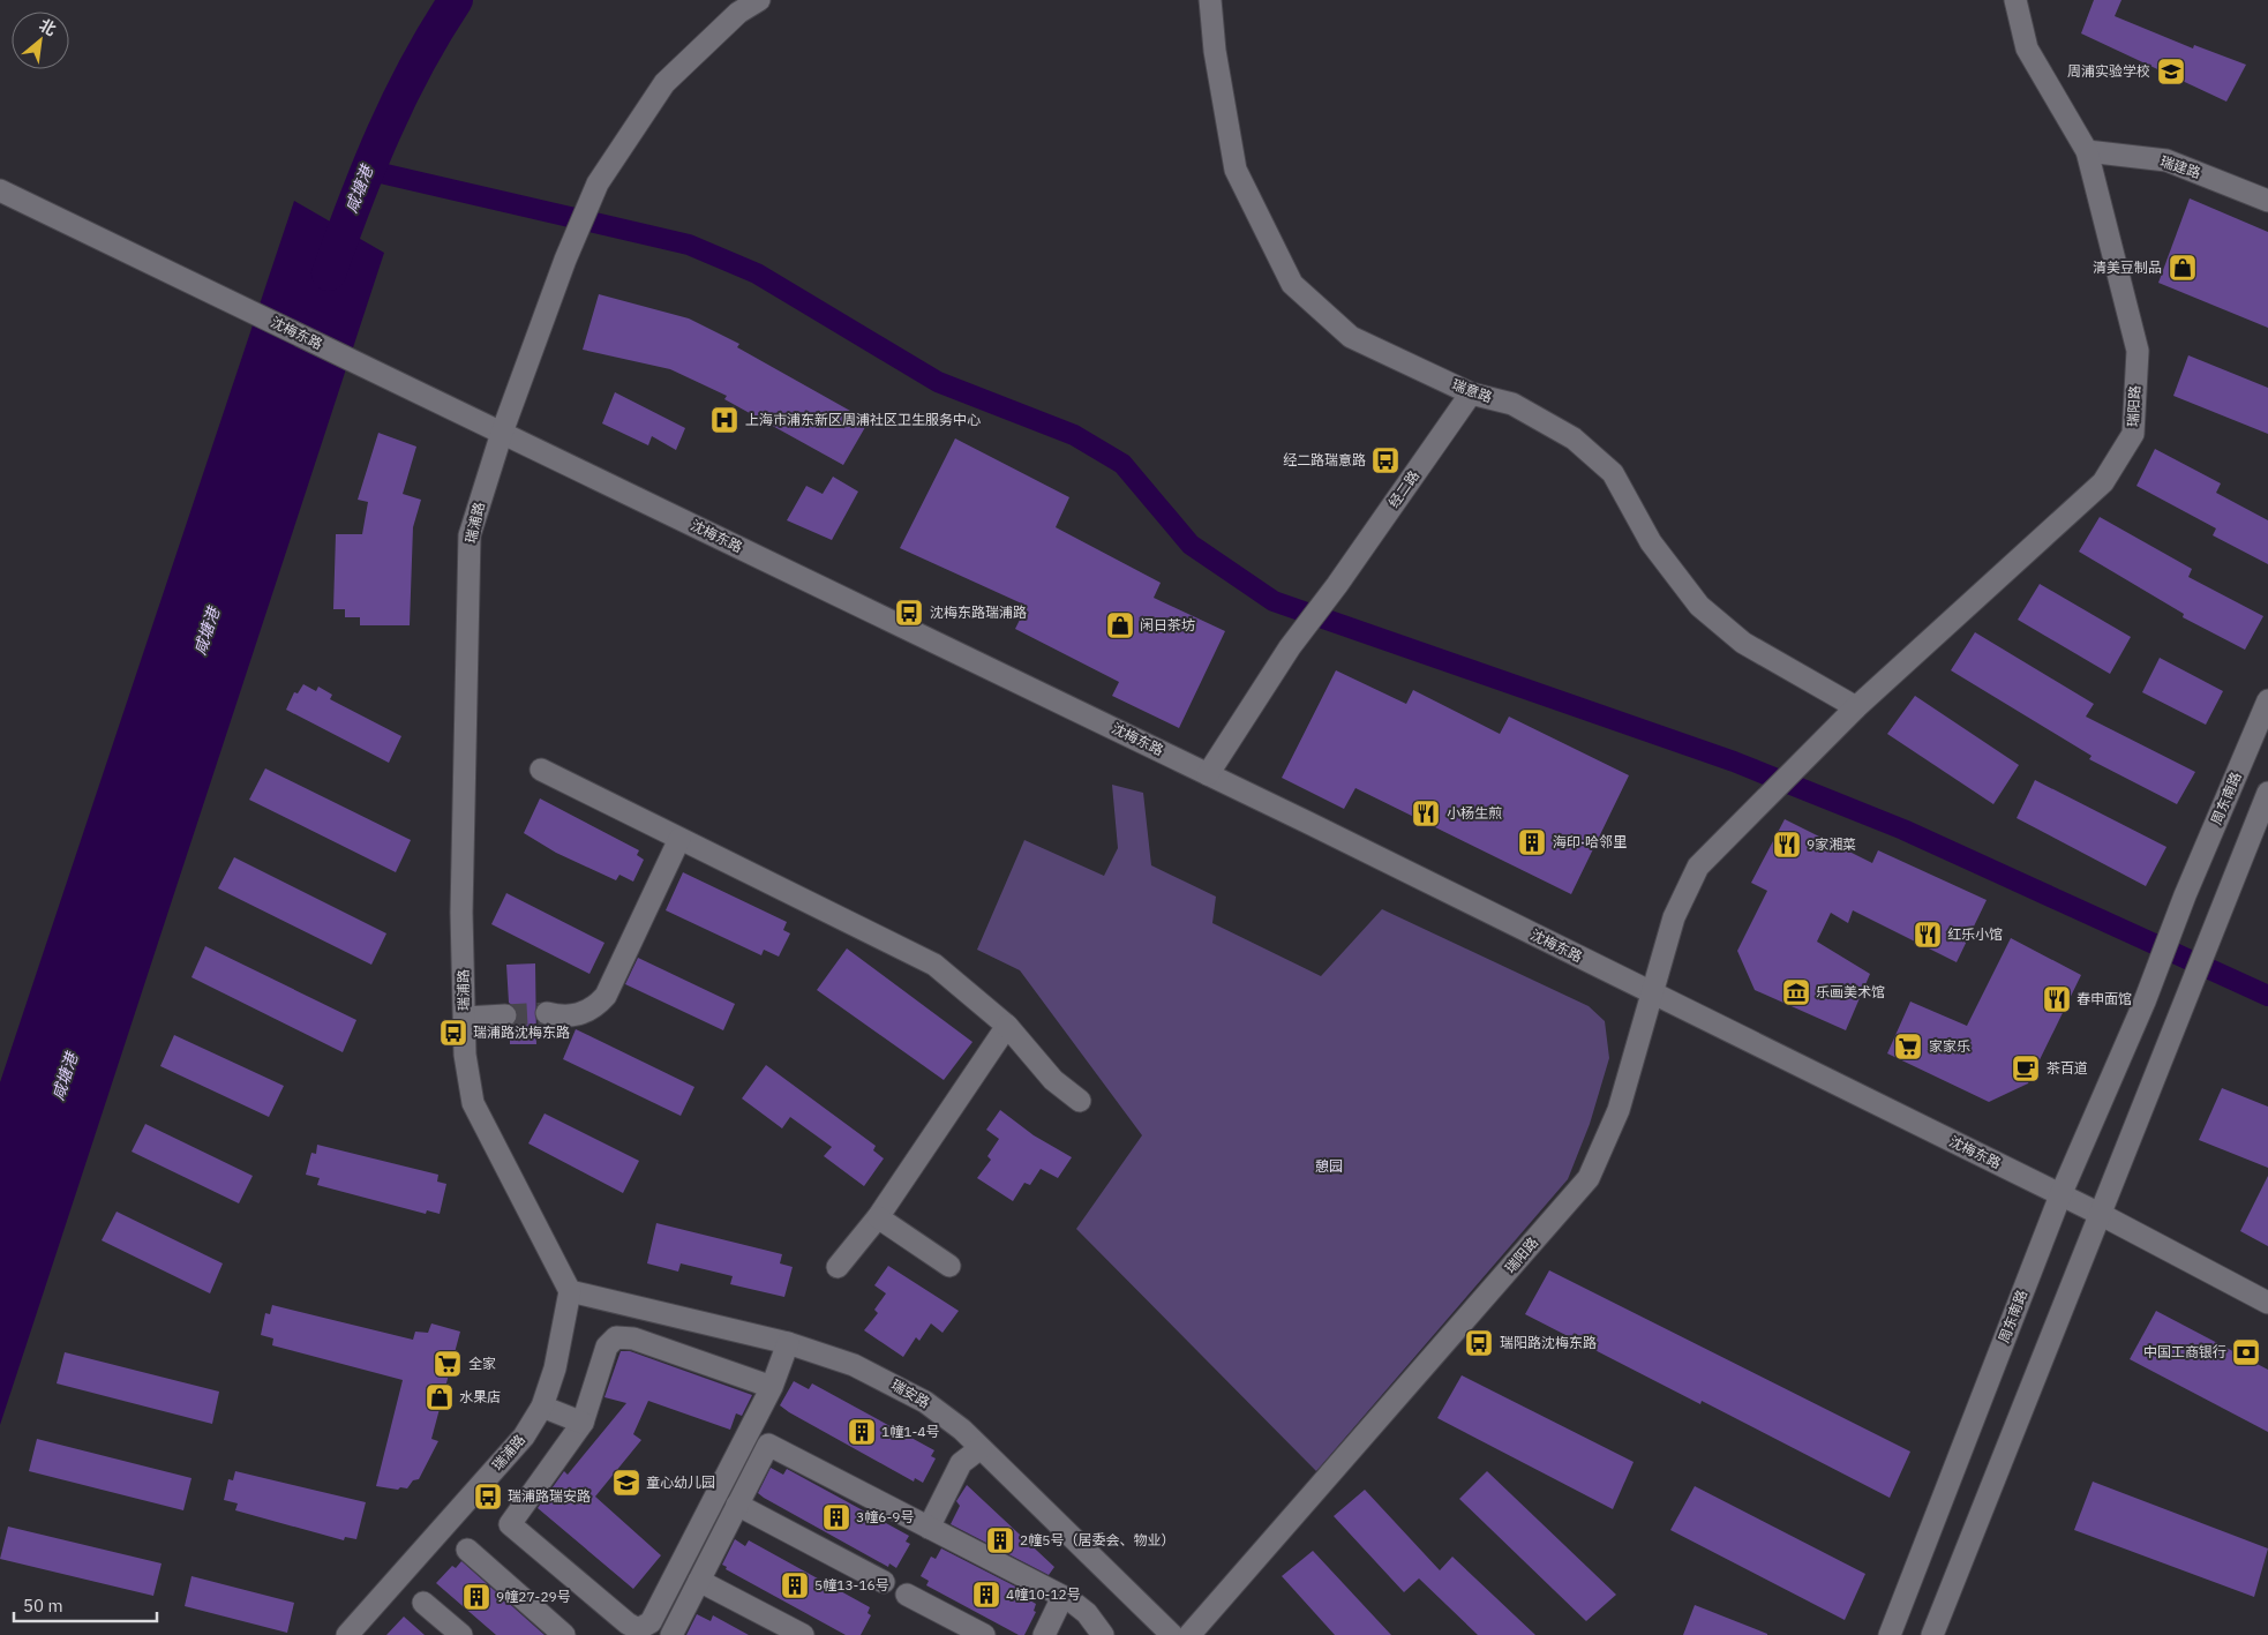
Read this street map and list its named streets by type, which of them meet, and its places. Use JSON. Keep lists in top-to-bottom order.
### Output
{
  "streets": {
    "street": [
      "瑞建路",
      "沈梅东路",
      "瑞意路",
      "瑞阳路",
      "经二路",
      "瑞浦路",
      "周东南路",
      "瑞安路"
    ]
  },
  "crossings": [
    ["瑞建路", "瑞阳路"],
    ["沈梅东路", "瑞阳路"],
    ["沈梅东路", "经二路"],
    ["沈梅东路", "瑞浦路"],
    ["沈梅东路", "周东南路"],
    ["瑞意路", "瑞阳路"],
    ["瑞意路", "经二路"],
    ["瑞浦路", "瑞安路"]
  ],
  "water": ["咸塘港"],
  "parks": ["憩园"],
  "places": {
    "school or university": ["周浦实验学校", "童心幼儿园"],
    "shop": ["清美豆制品", "闲日茶坊", "水果店"],
    "hospital": ["上海市浦东新区周浦社区卫生服务中心"],
    "bus stop": [
      "经二路瑞意路",
      "沈梅东路瑞浦路",
      "瑞浦路沈梅东路",
      "瑞阳路沈梅东路",
      "瑞浦路瑞安路"
    ],
    "restaurant": [
      "小杨生煎",
      "9家湘菜",
      "红乐小馆",
      "春申面馆"
    ],
    "building": [
      "海印·哈邻里",
      "1幢1-4号",
      "3幢6-9号",
      "2幢5号（居委会、物业）",
      "5幢13-16号",
      "4幢10-12号",
      "9幢27-29号"
    ],
    "museum": ["乐画美术馆"],
    "supermarket": ["家家乐", "全家"],
    "cafe": ["茶百道"],
    "bank": ["中国工商银行"]
  },
  "scale_bar": "50 m",
  "north": "top right"
}
